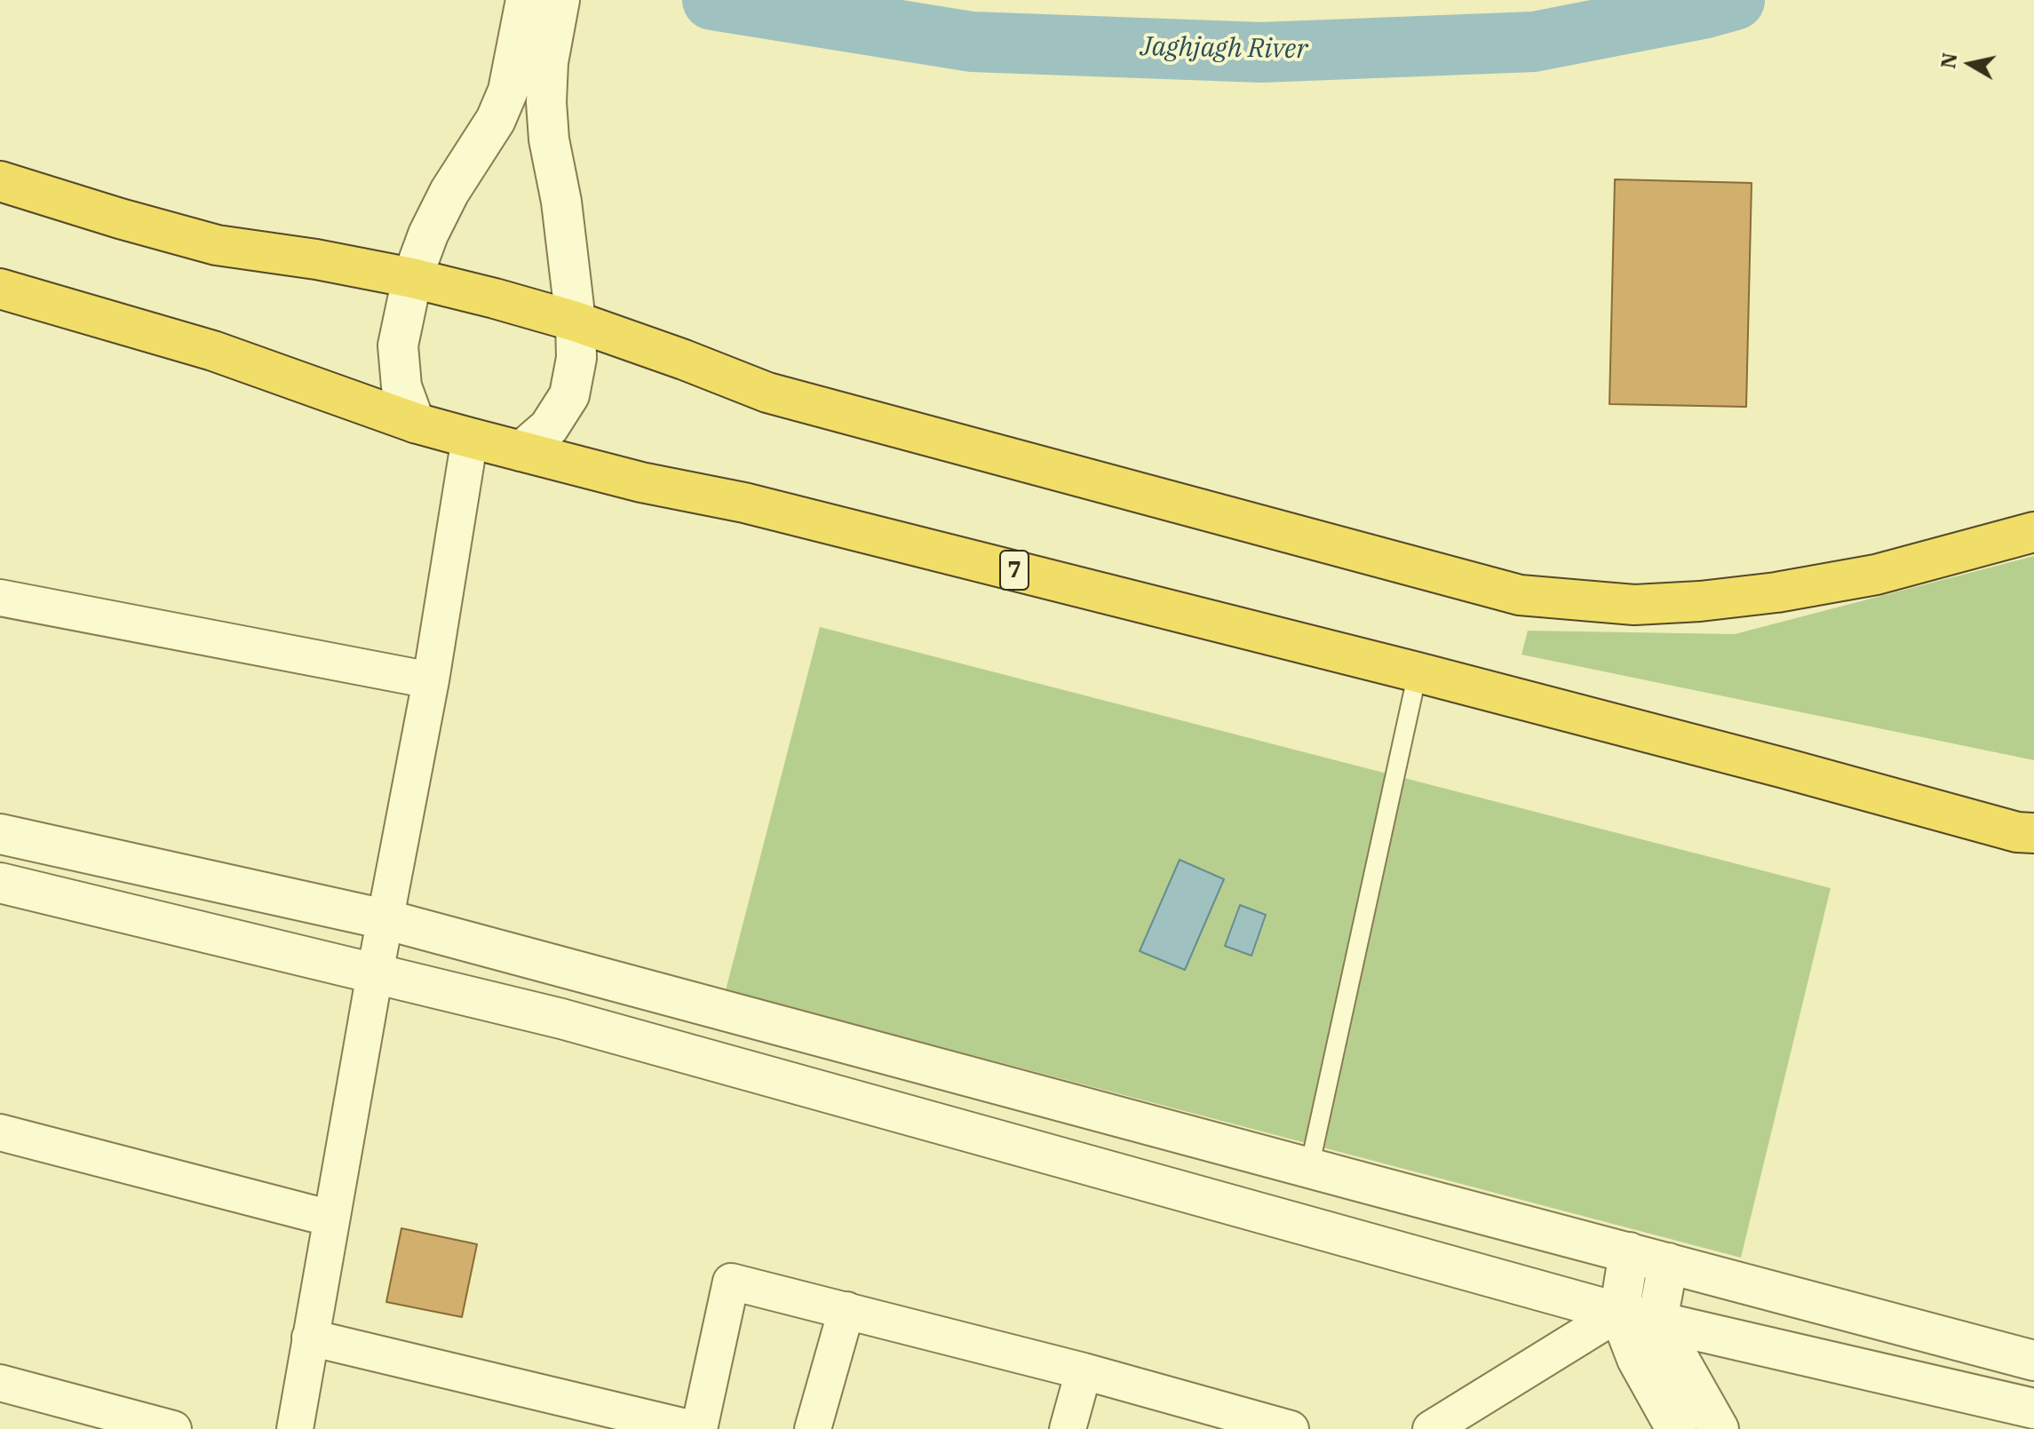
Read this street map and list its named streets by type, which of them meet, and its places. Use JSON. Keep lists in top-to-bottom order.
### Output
{
  "streets": {
    "highway": ["7"]
  },
  "water": ["Jaghjagh River"],
  "north": "left"
}
